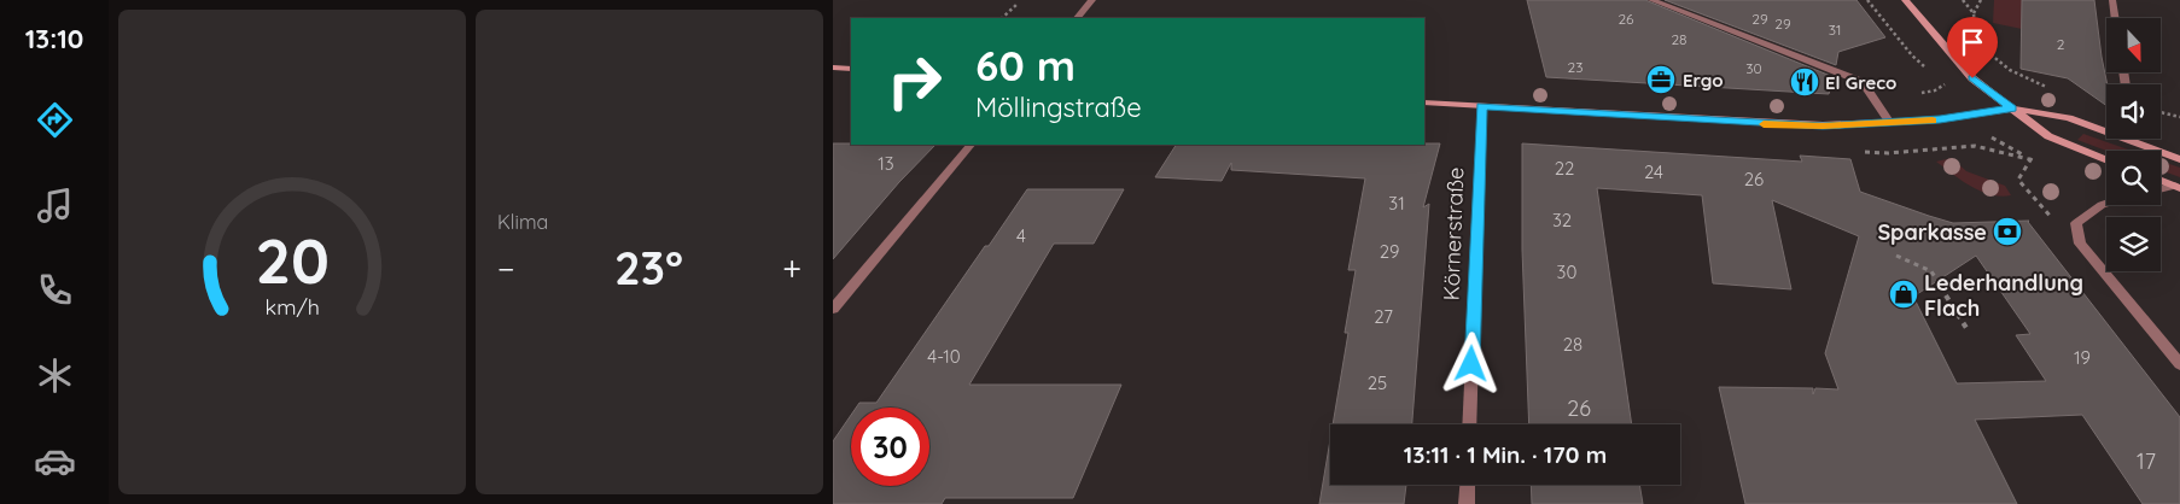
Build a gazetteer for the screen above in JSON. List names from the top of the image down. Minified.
{"streets":{"street":["Körnerstraße"]},"places":{"office":["Ergo"],"restaurant":["El Greco"],"bank":["Sparkasse"],"shop":["Lederhandlung Flach"]},"house_numbers":["26","29","29","31","28","2","23","30","13","22","24","26","31","32","4","29","30","27","28","4-10","19","25","26","17"],"north":"bottom","page":{"tabs":"13:10","tile":"Klima","turn":["60 m","Möllingstraße"],"heat":["−","23°","+"],"limit":"30","trip":"13:11 · 1 Min. · 170 m","gauge":["20","km/h"]}}
